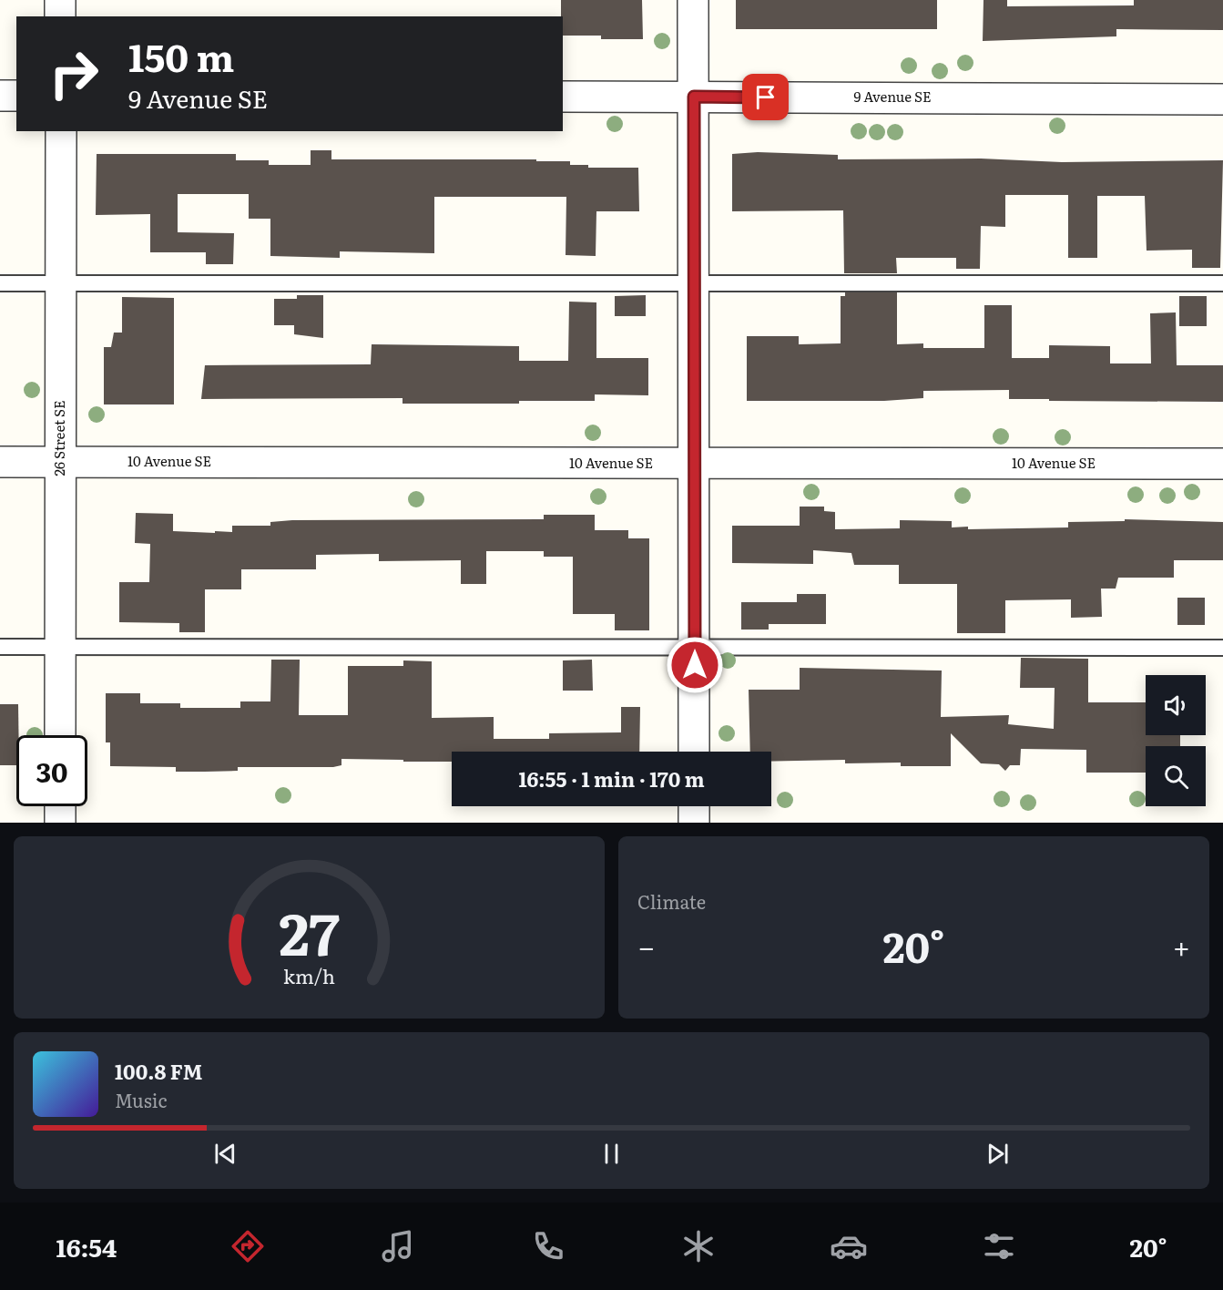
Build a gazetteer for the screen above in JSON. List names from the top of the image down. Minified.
{"streets":{"street":["9 Avenue SE","26 Street SE","10 Avenue SE"]},"crossings":[["26 Street SE","10 Avenue SE"]],"page":{"turn":["150 m","9 Avenue SE"],"limit":"30","trip":"16:55 · 1 min · 170 m","tile":"Climate","heat":["−","20°","+"],"song":["100.8 FM","Music"],"tabs":["16:54","20°"],"gauge":["27","km/h"]}}
